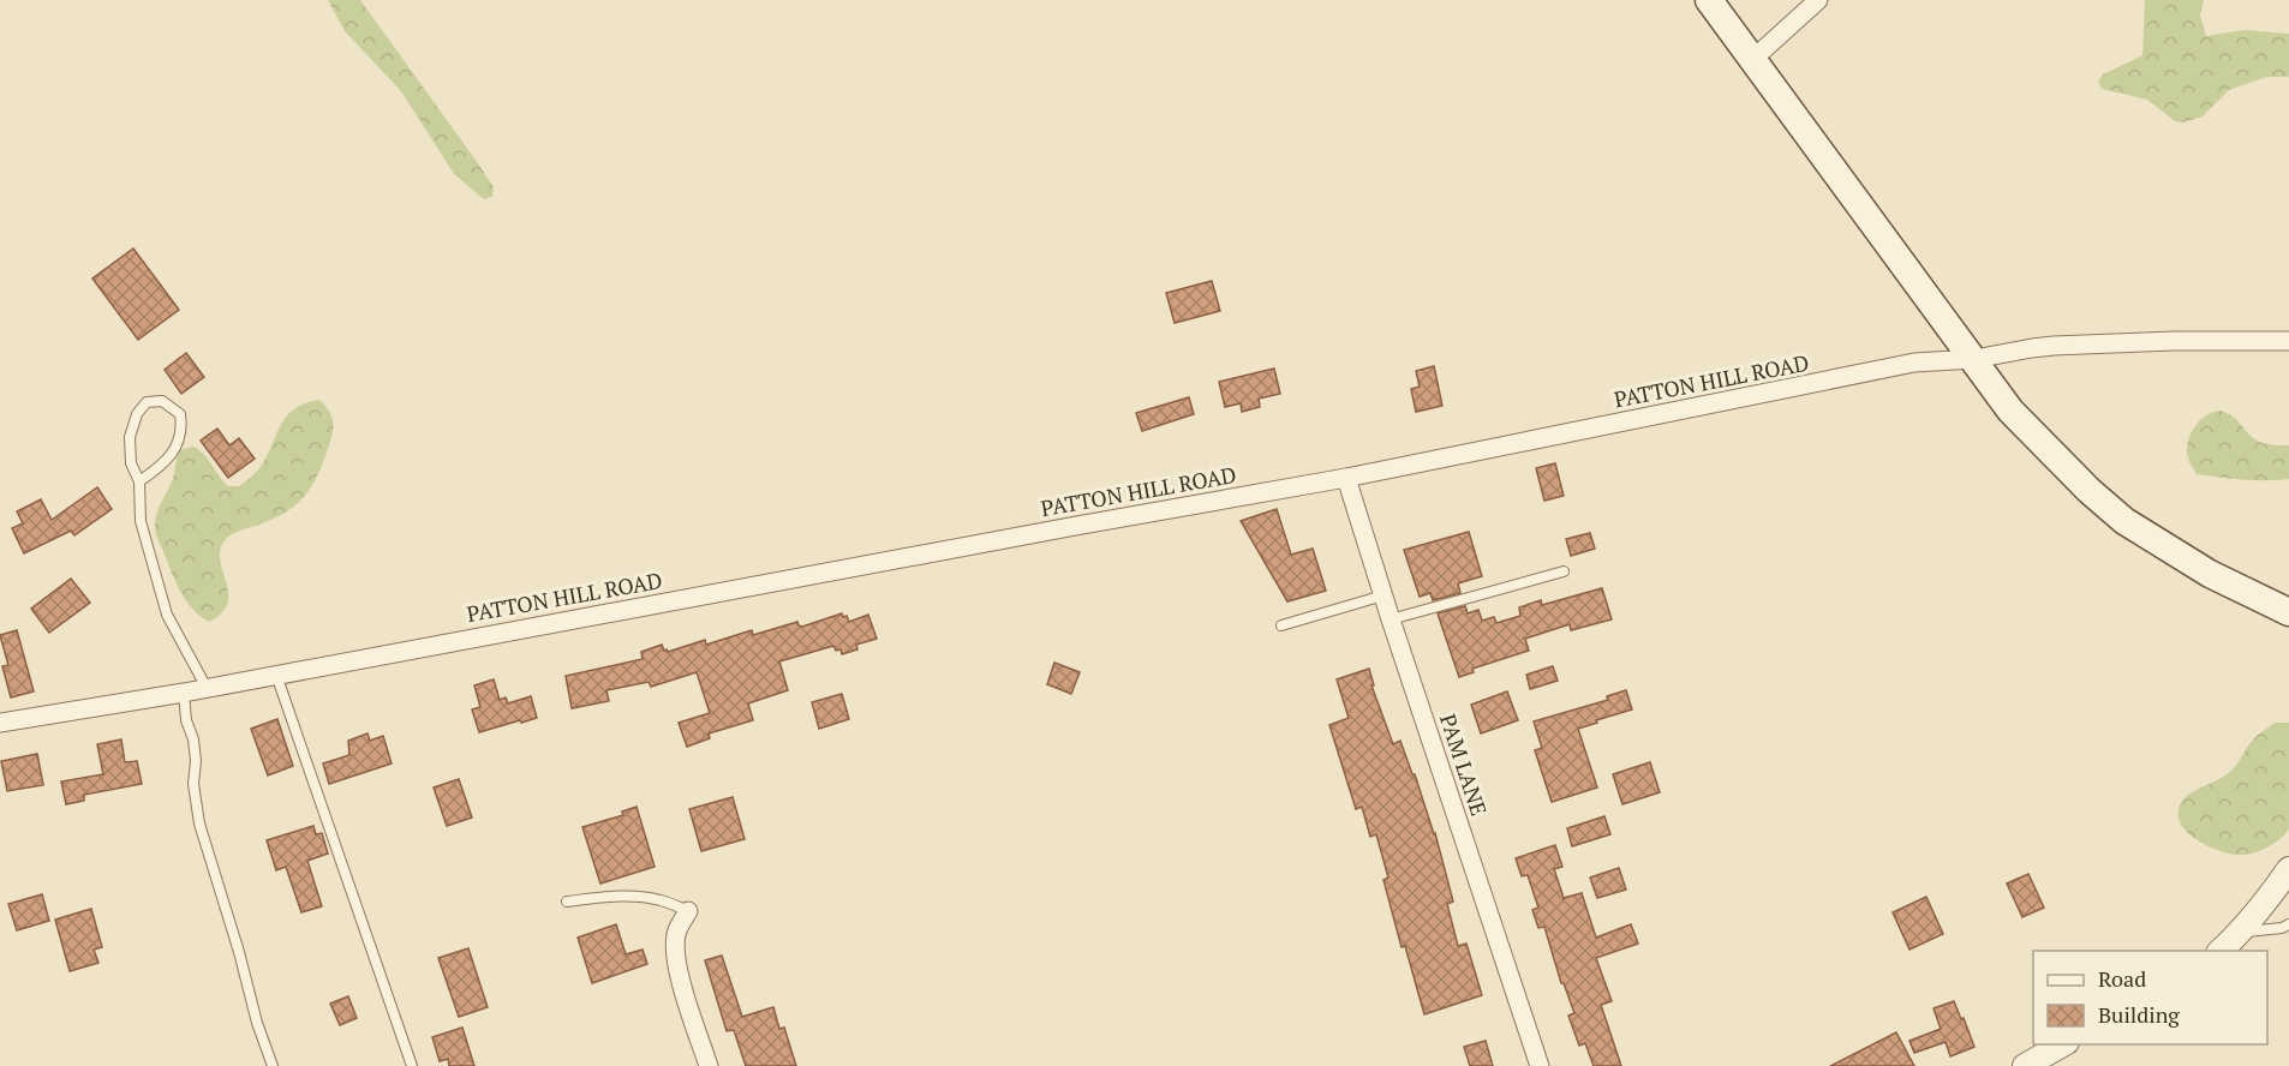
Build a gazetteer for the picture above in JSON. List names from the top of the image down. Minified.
{"streets":{"street":["PATTON HILL ROAD","PAM LANE"]},"crossings":[["PATTON HILL ROAD","PAM LANE"]],"legend":["Road","Building"]}
